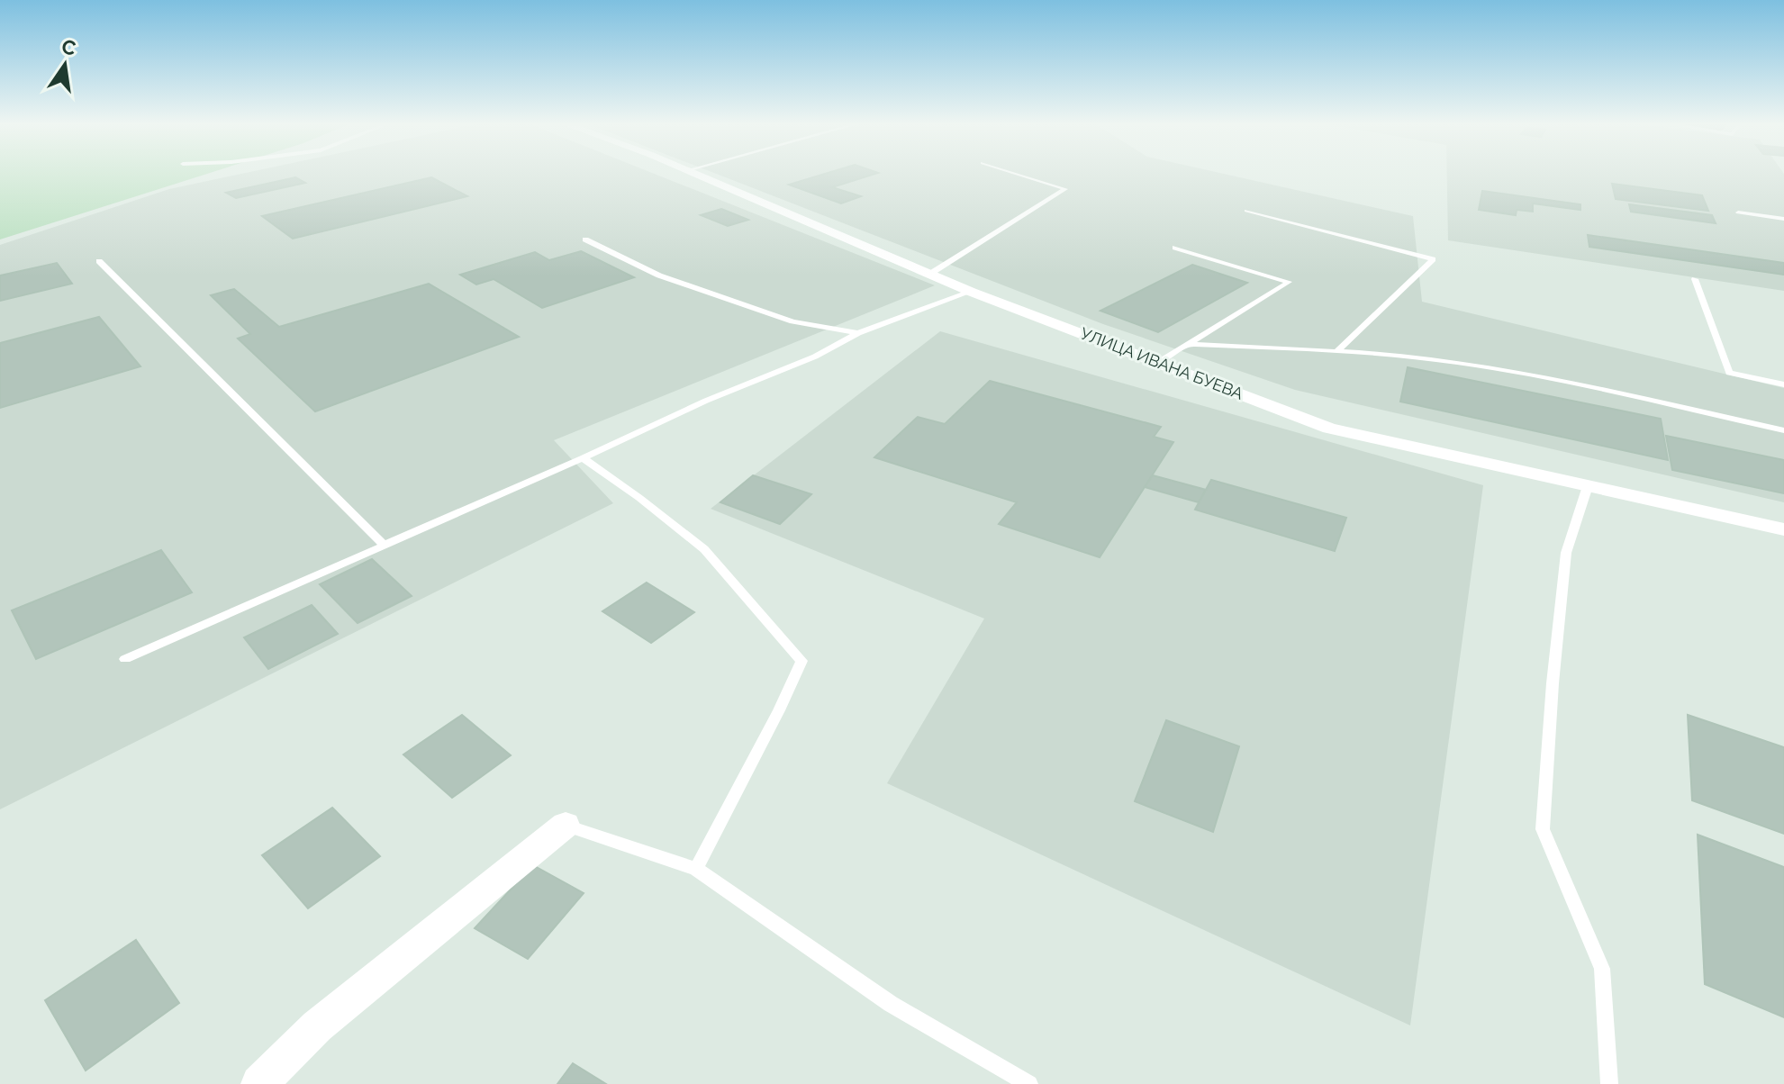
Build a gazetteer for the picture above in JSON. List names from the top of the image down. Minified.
{"streets":{"street":["УЛИЦА ИВАНА БУЕВА"]},"north":"top"}
